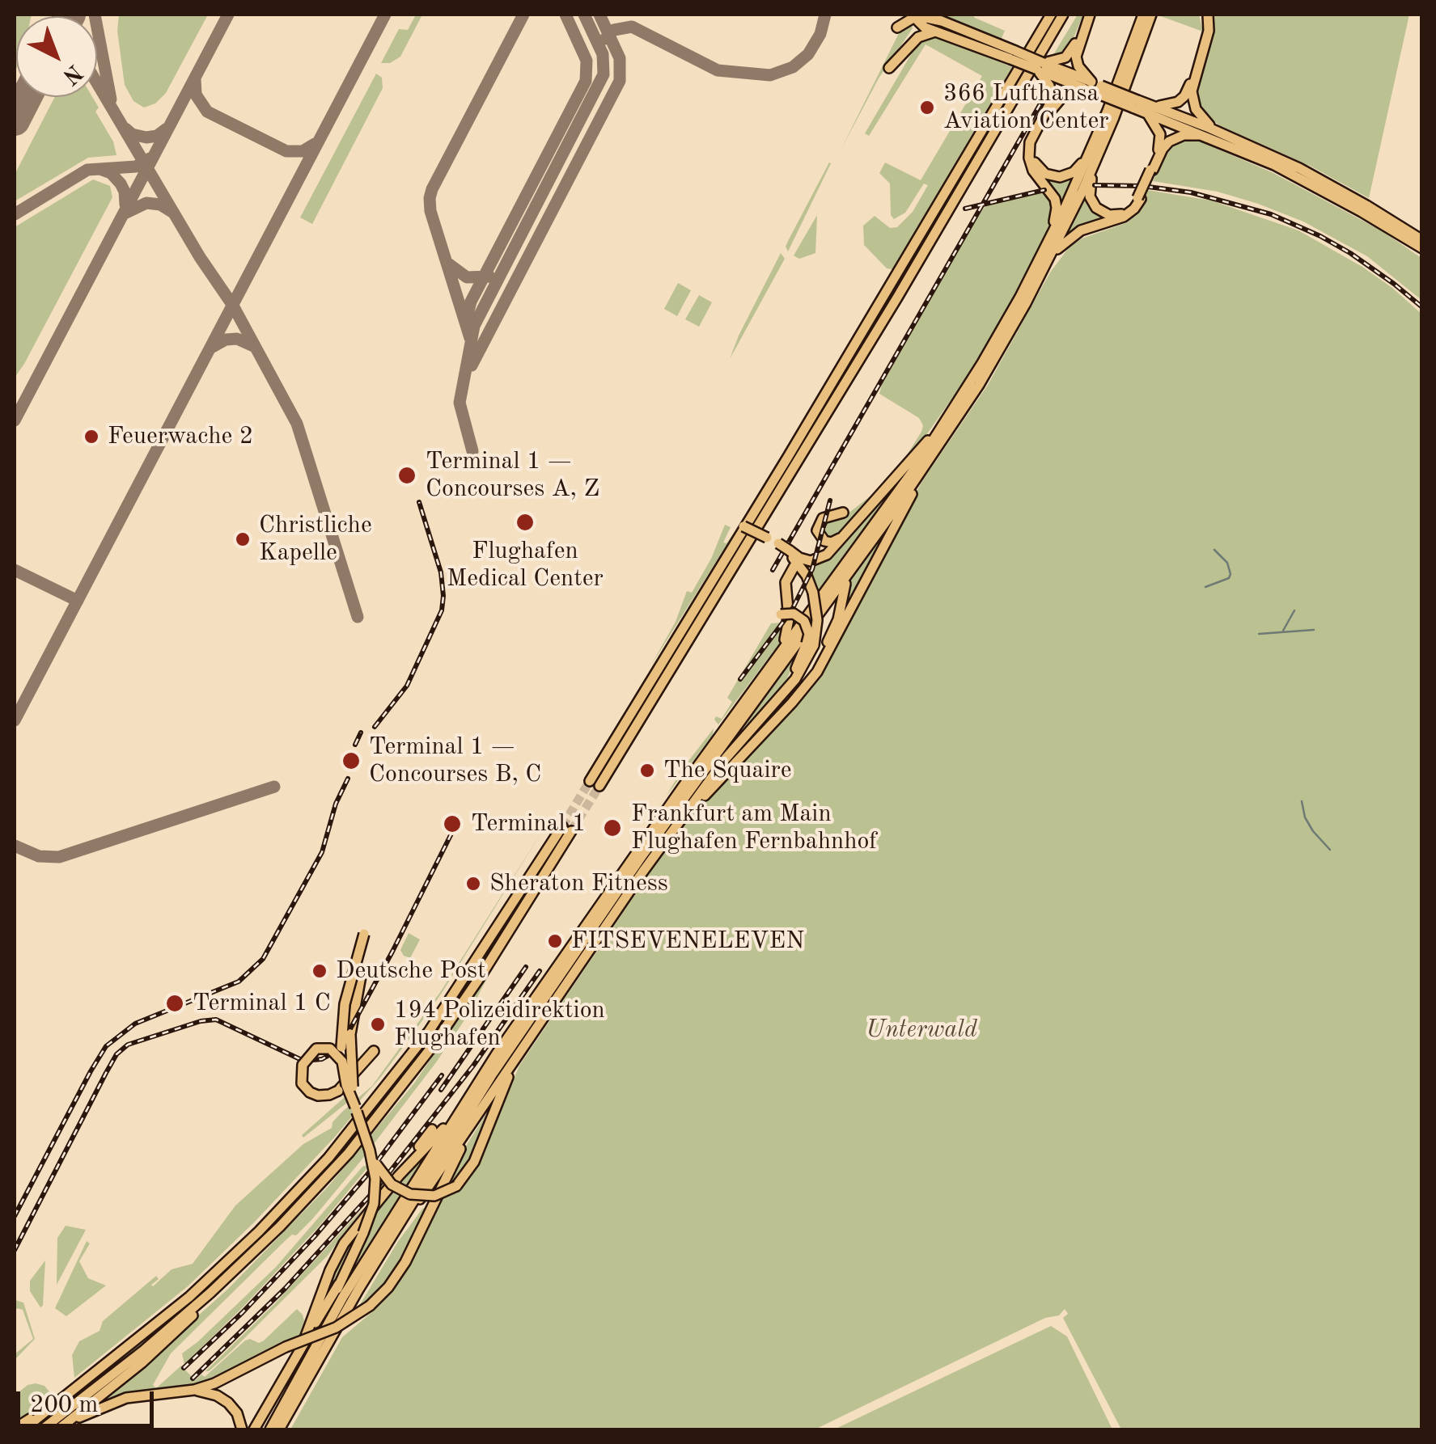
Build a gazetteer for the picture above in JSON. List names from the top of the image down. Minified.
{"parks":["Unterwald"],"places":["366 Lufthansa Aviation Center","Feuerwache 2","Terminal 1 — Concourses A, Z","Flughafen Medical Center","Christliche Kapelle","Terminal 1 — Concourses B, C","The Squaire","Terminal 1","Frankfurt am Main Flughafen Fernbahnhof","Sheraton Fitness","FITSEVENELEVEN","Deutsche Post","Terminal 1 C","194 Polizeidirektion Flughafen"],"scale_bar":"200 m","north":"bottom right"}
